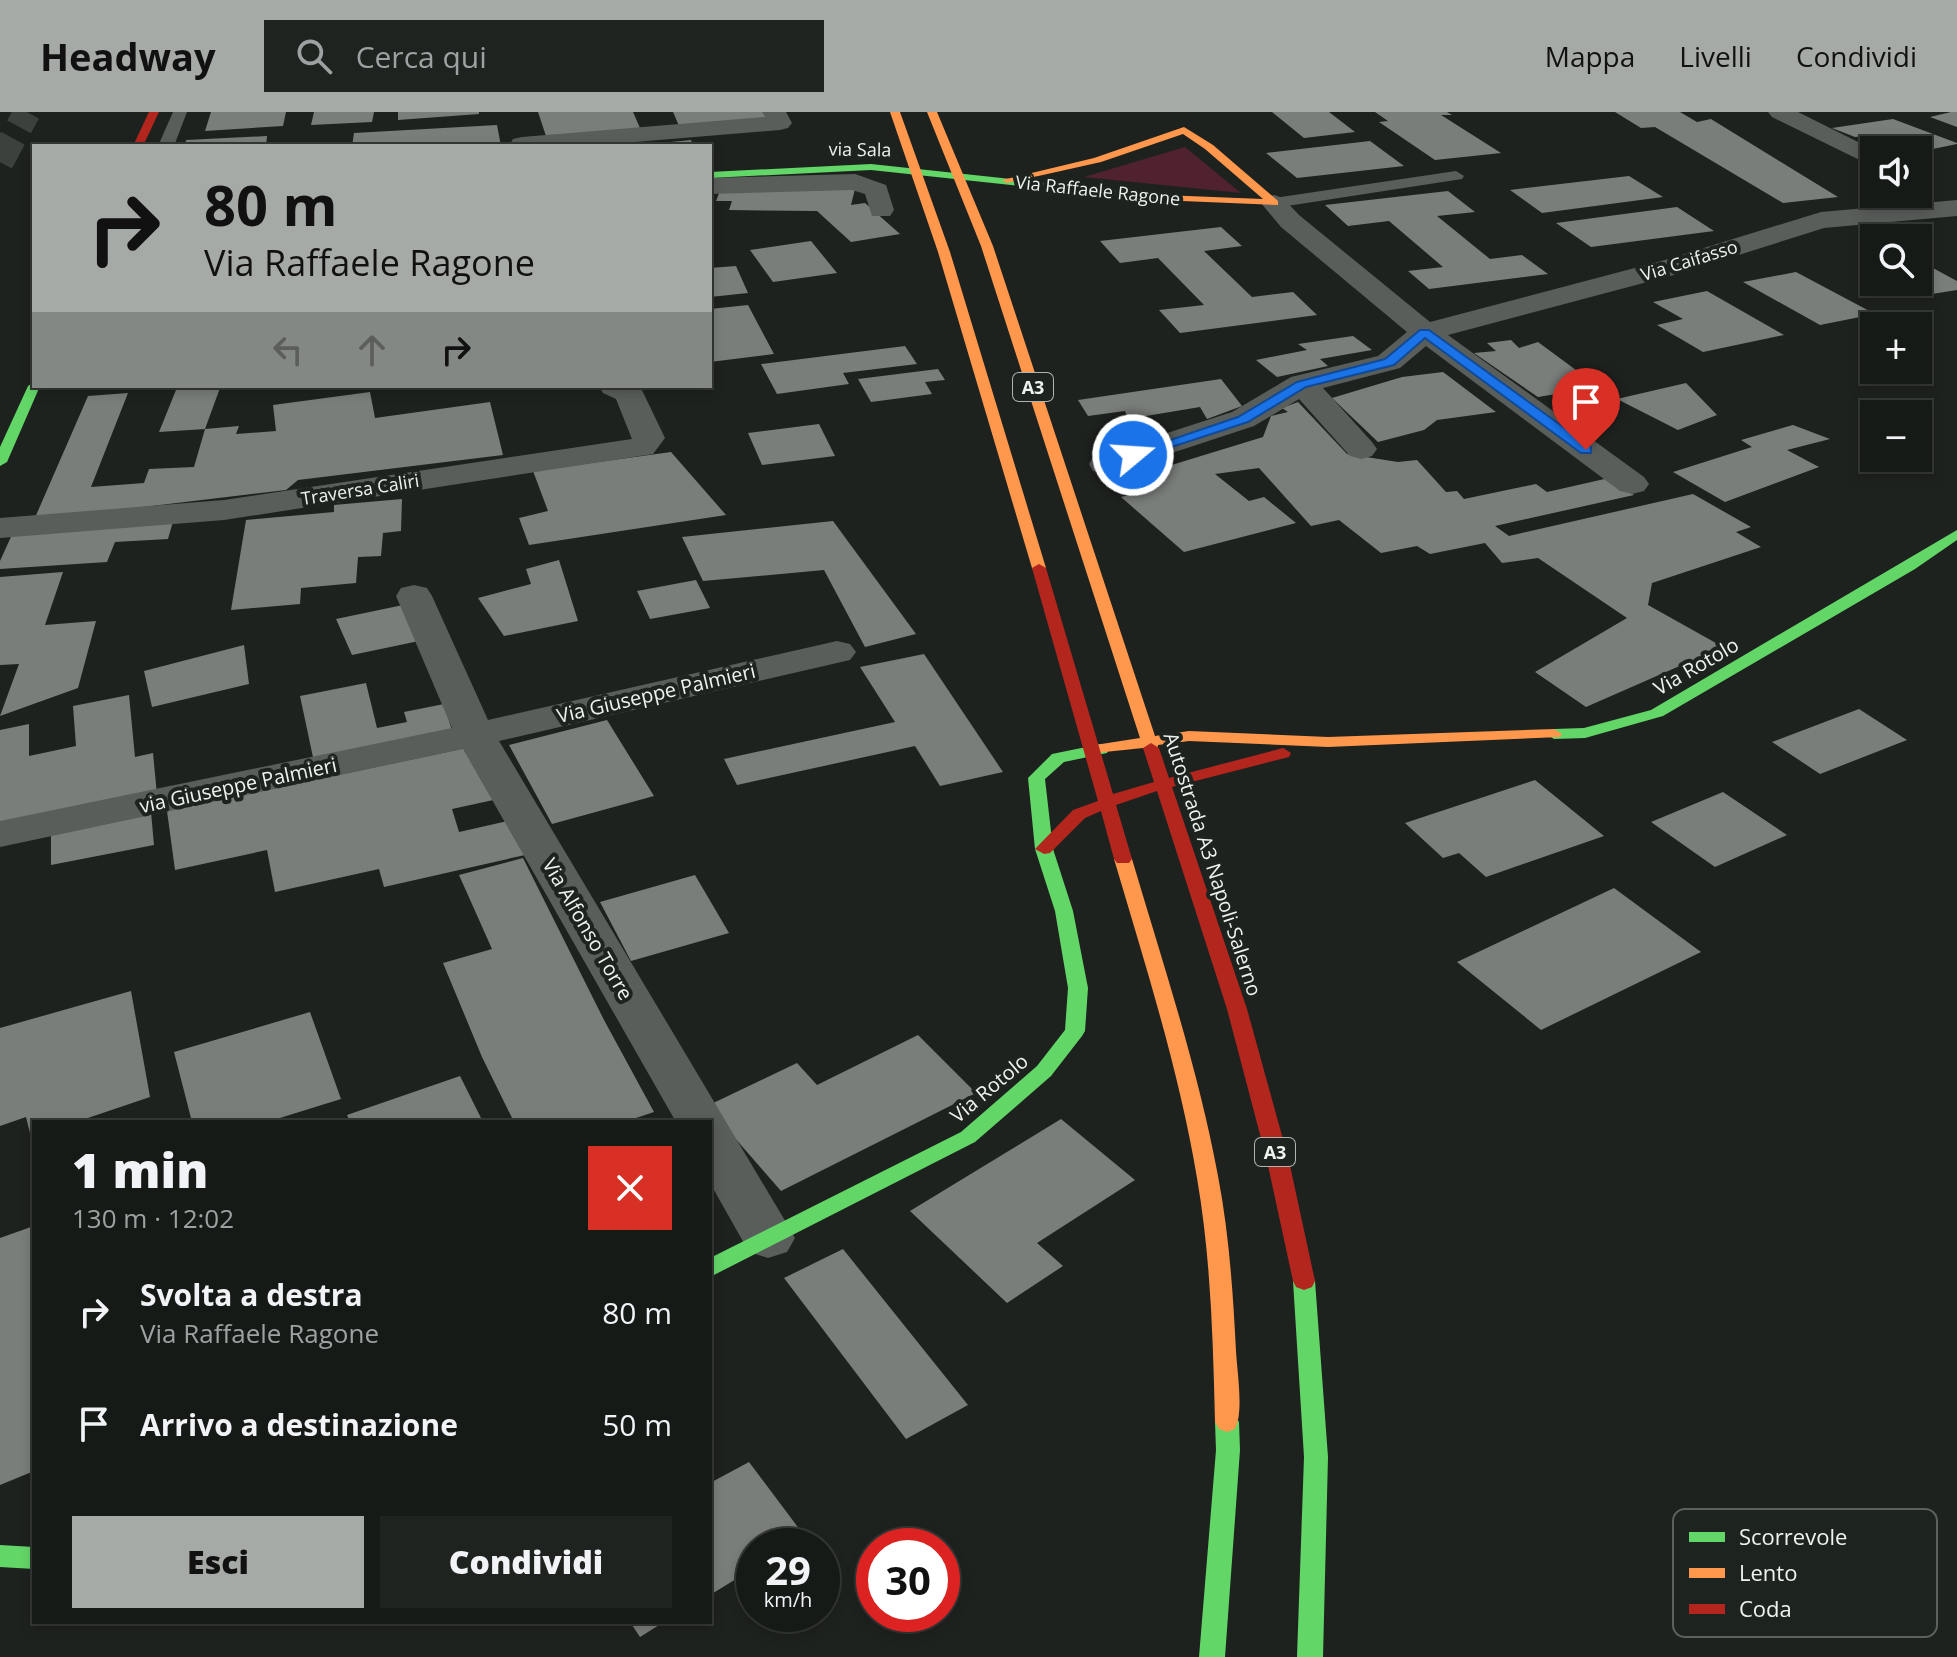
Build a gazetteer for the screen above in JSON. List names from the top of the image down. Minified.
{"streets":{"main road":["via Sala","Via Raffaele Ragone","A3","Via Rotolo","Autostrada A3 Napoli-Salerno"],"street":["Via Caifasso","Traversa Caliri","Via Giuseppe Palmieri","via Giuseppe Palmieri","Via Alfonso Torre"]},"crossings":[["via Sala","Via Raffaele Ragone"],["Via Raffaele Ragone","Via Caifasso"],["Via Giuseppe Palmieri","via Giuseppe Palmieri"],["Via Giuseppe Palmieri","Via Alfonso Torre"],["via Giuseppe Palmieri","Via Alfonso Torre"]],"legend":["Scorrevole","Lento","Coda"],"page":{"header":"Headway","search":"Cerca qui","nav":["Mappa","Livelli","Condividi"],"map_buttons":["+","−"],"turn":["80 m","Via Raffaele Ragone"],"heading":["1 min","130 m · 12:02"],"list":[{"name":"Svolta a destra","note":"Via Raffaele Ragone","value":"80 m"},{"name":"Arrivo a destinazione","value":"50 m"}],"buttons":["Esci","Condividi"],"speed":"29 km/h","limit":"30"}}
